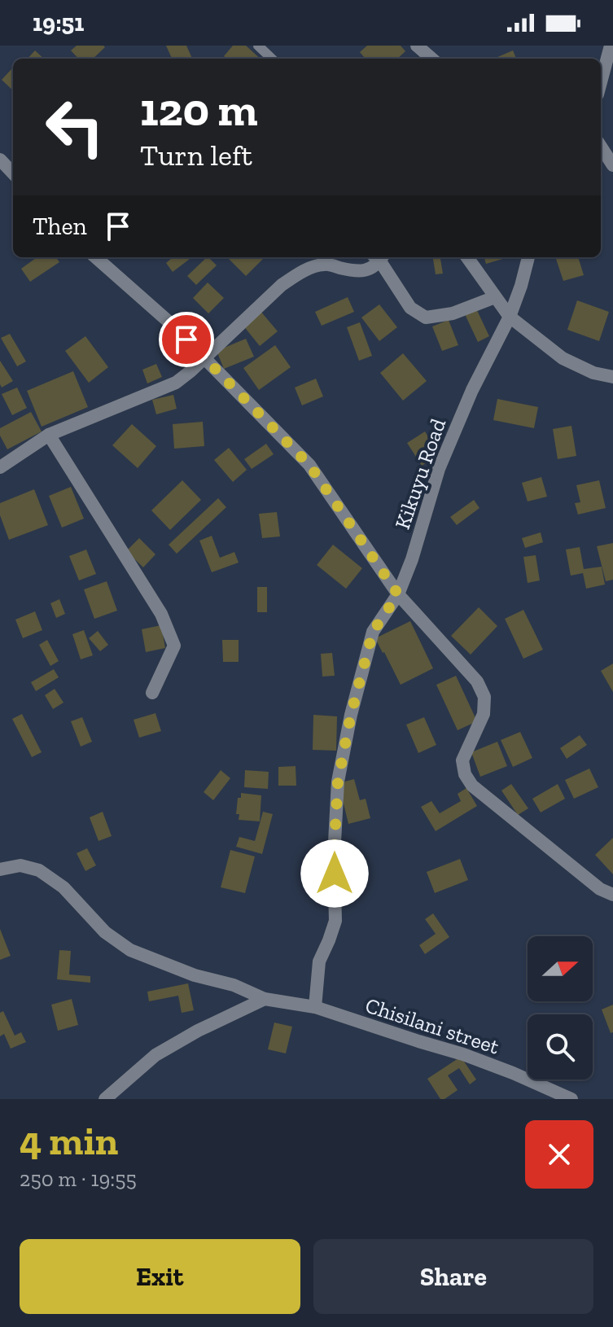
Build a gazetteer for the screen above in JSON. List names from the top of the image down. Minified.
{"streets":{"street":["Kikuyu Road","Chisilani street"]},"crossings":[["Kikuyu Road","Chisilani street"]],"north":"right","page":{"status":"19:51","turn":["120 m","Turn left"],"then":"Then","heading":["4 min","250 m · 19:55"],"buttons":["Exit","Share"]}}
